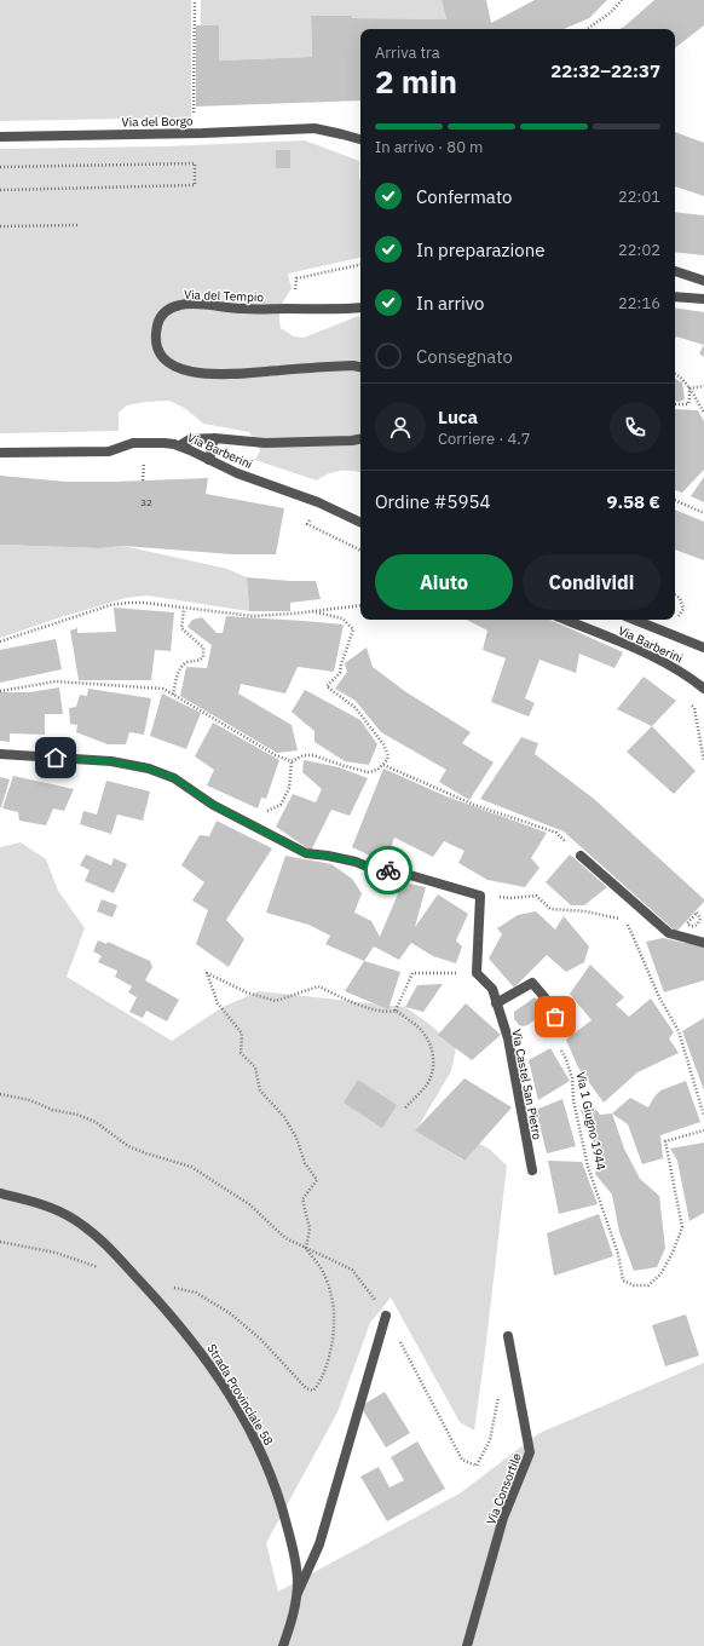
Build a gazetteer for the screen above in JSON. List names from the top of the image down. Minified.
{"streets":{"street":["Via del Borgo","Via del Tempio","Via Barberini","Via Castel San Pietro","Strada Provinciale 58","Via Consortile"],"path":["Via 1 Giugno 1944"]},"house_numbers":["32"],"page":{"heading":["2 min","Arriva tra","22:32–22:37"],"panel":["Luca","Corriere · 4.7","Ordine #5954","9.58 €"],"bar":"In arrivo · 80 m","list":[["Confermato","22:01"],["In preparazione","22:02"],["In arrivo","22:16"],"Consegnato"],"buttons":["Aiuto","Condividi"]}}
